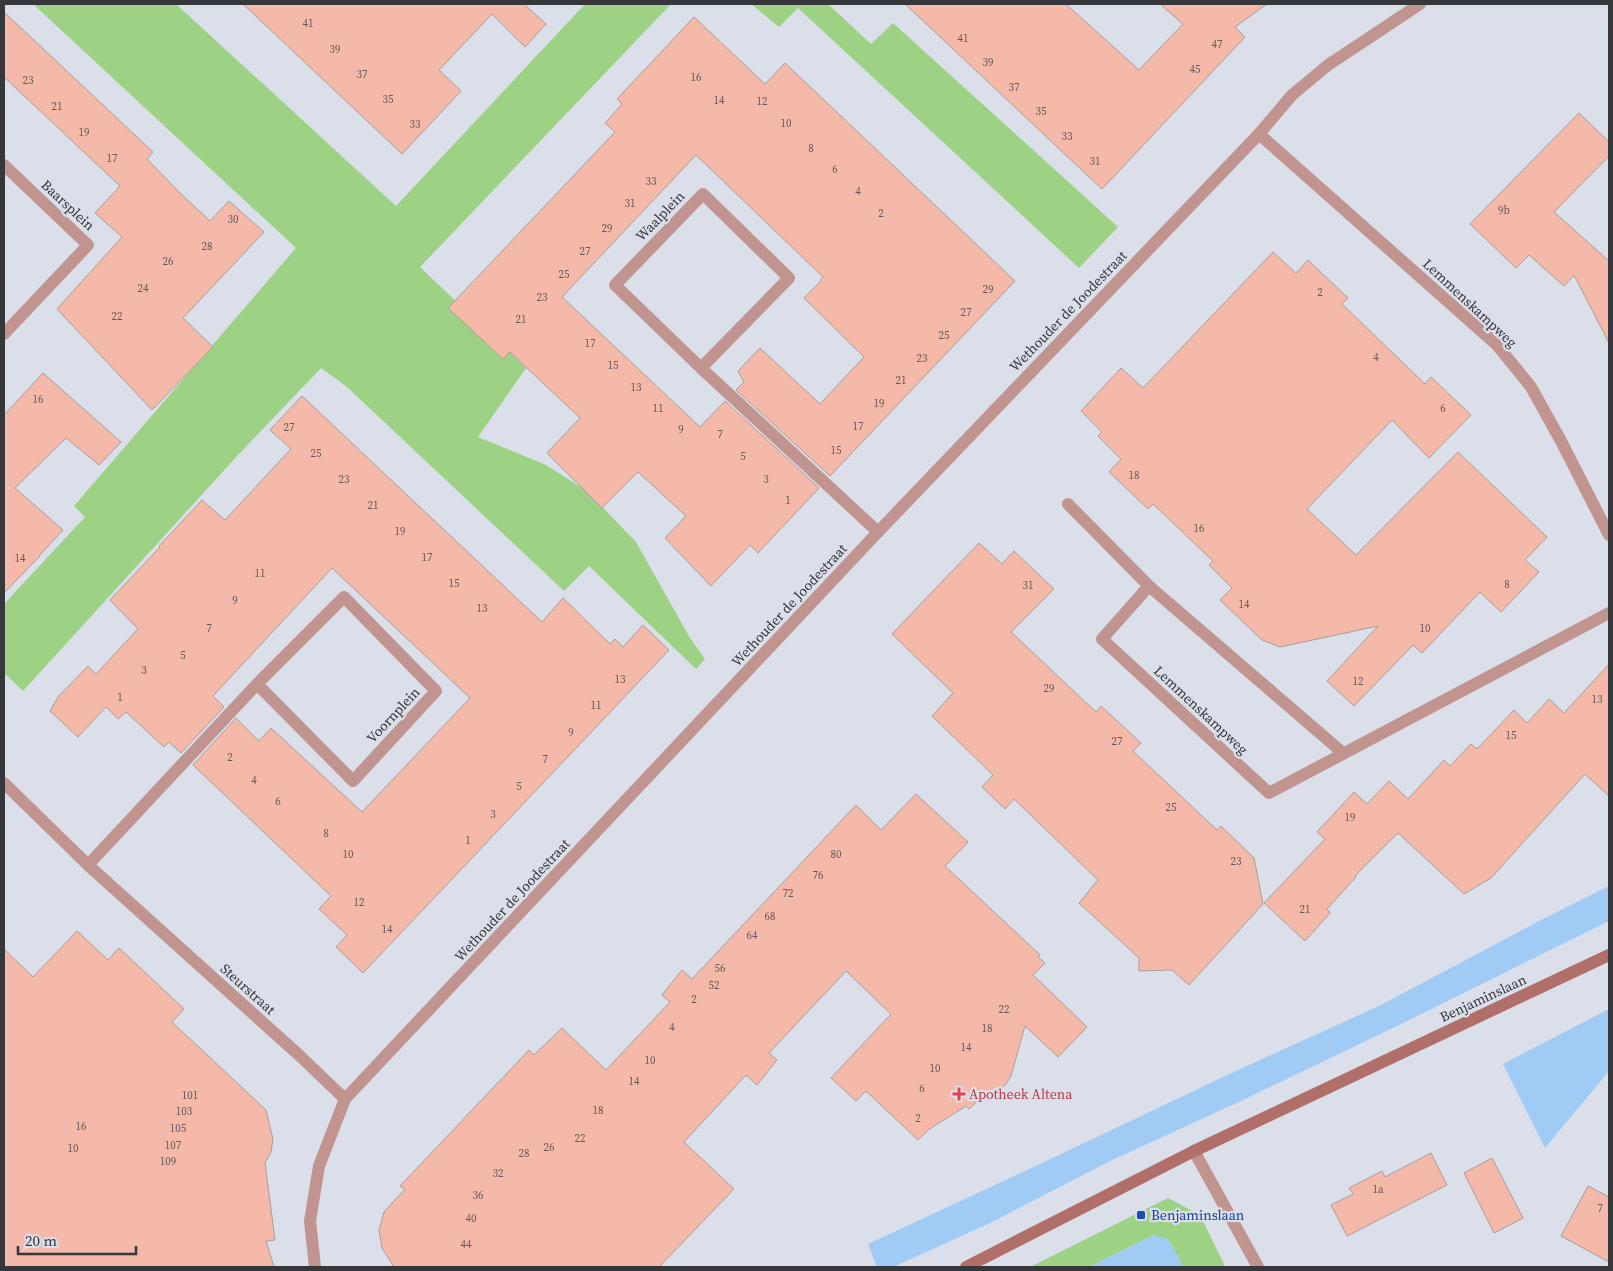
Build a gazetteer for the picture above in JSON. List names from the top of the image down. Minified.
{"streets":{"street":["Baarsplein","Waalplein","Lemmenskampweg","Wethouder de Joodestraat","Voornplein","Steurstraat","Benjaminslaan"]},"crossings":[["Waalplein","Wethouder de Joodestraat"],["Lemmenskampweg","Wethouder de Joodestraat"],["Wethouder de Joodestraat","Steurstraat"],["Voornplein","Steurstraat"]],"places":{"health":["Apotheek Altena"],"transit":["Benjaminslaan"]},"house_numbers":["41","41","47","39","39","45","37","16","23","37","35","14","12","21","35","10","33","19","33","8","17","31","6","33","4","31","9b","2","30","29","28","27","26","25","24","29","2","23","27","22","21","25","17","4","23","15","21","13","16","19","11","6","17","27","9","7","15","25","5","18","23","3","1","21","16","19","17","14","11","15","8","31","9","14","13","7","10","5","3","13","12","29","1","13","11","9","15","27","2","7","4","5","6","25","3","19","8","1","10","80","23","76","72","12","21","68","14","64","56","52","2","22","4","18","14","10","10","14","6","101","18","103","2","16","105","22","107","26","10","28","109","32","1a","36","7","40","44"],"scale_bar":"20 m"}
